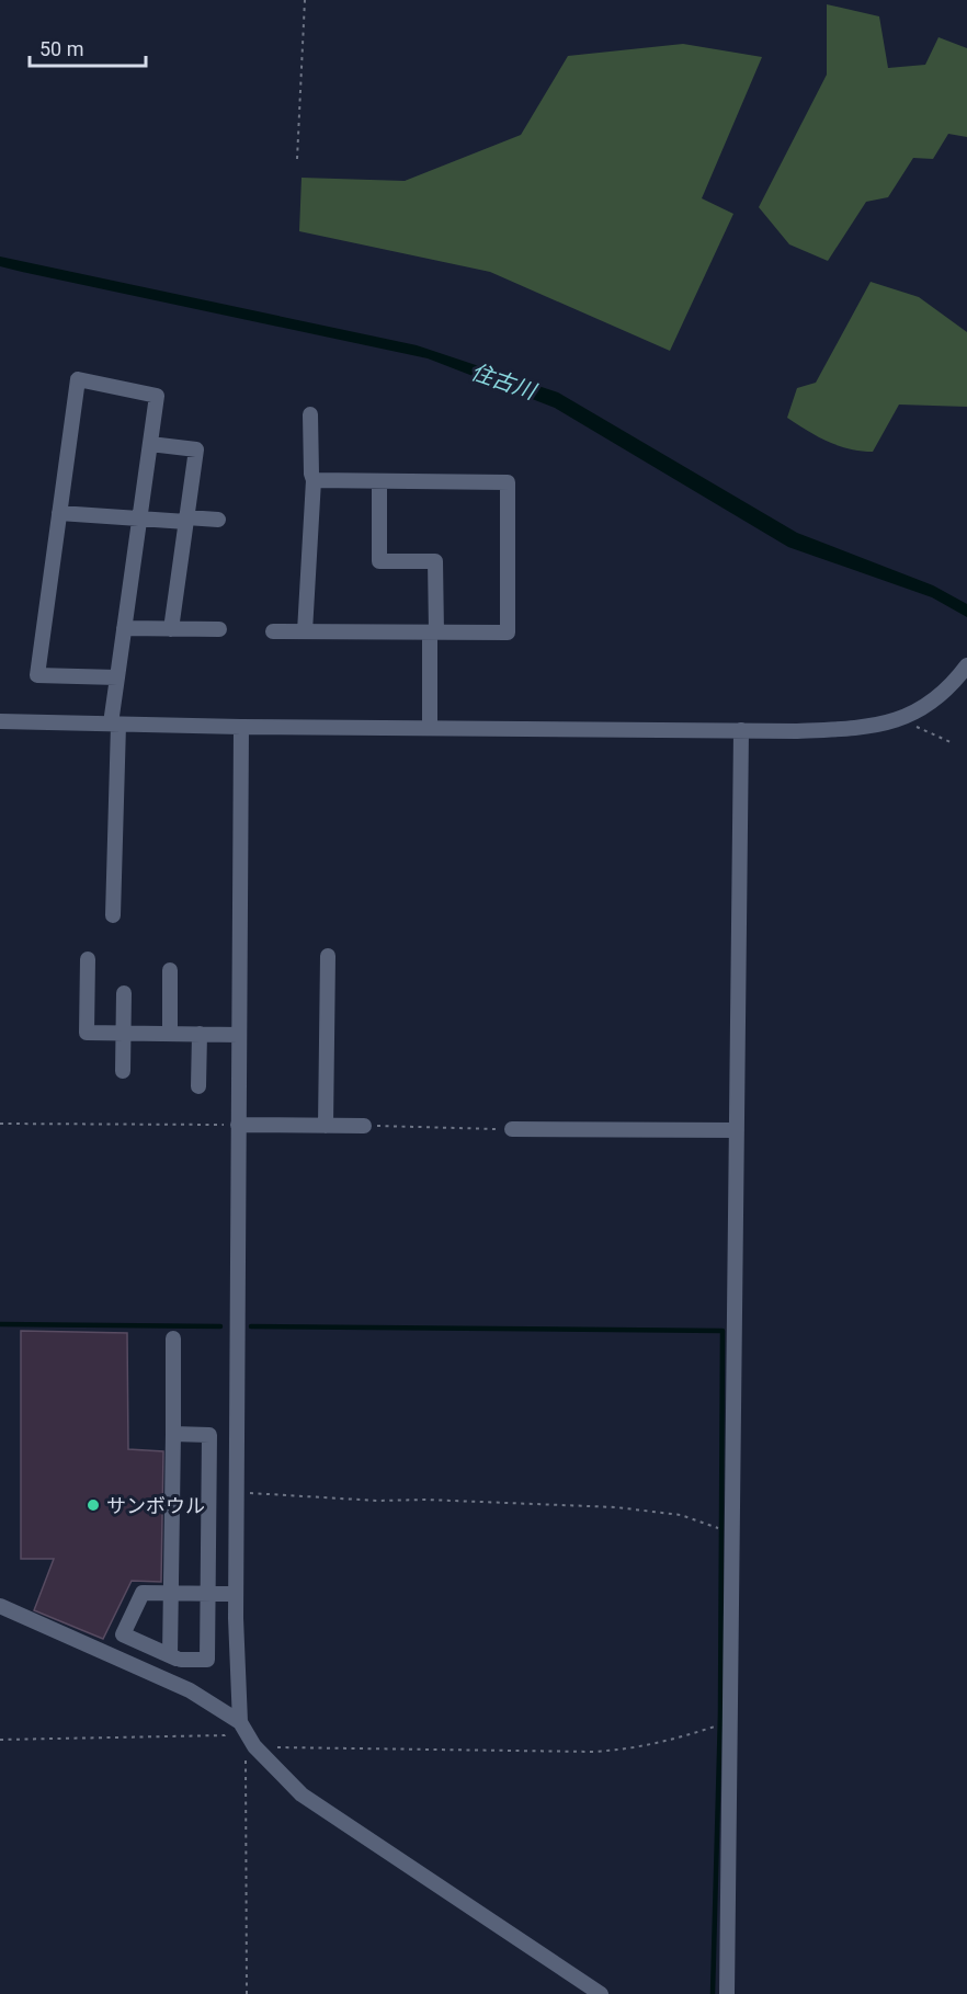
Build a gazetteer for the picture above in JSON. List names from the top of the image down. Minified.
{"water":["住古川"],"places":["サンボウル"],"scale_bar":"50 m"}
